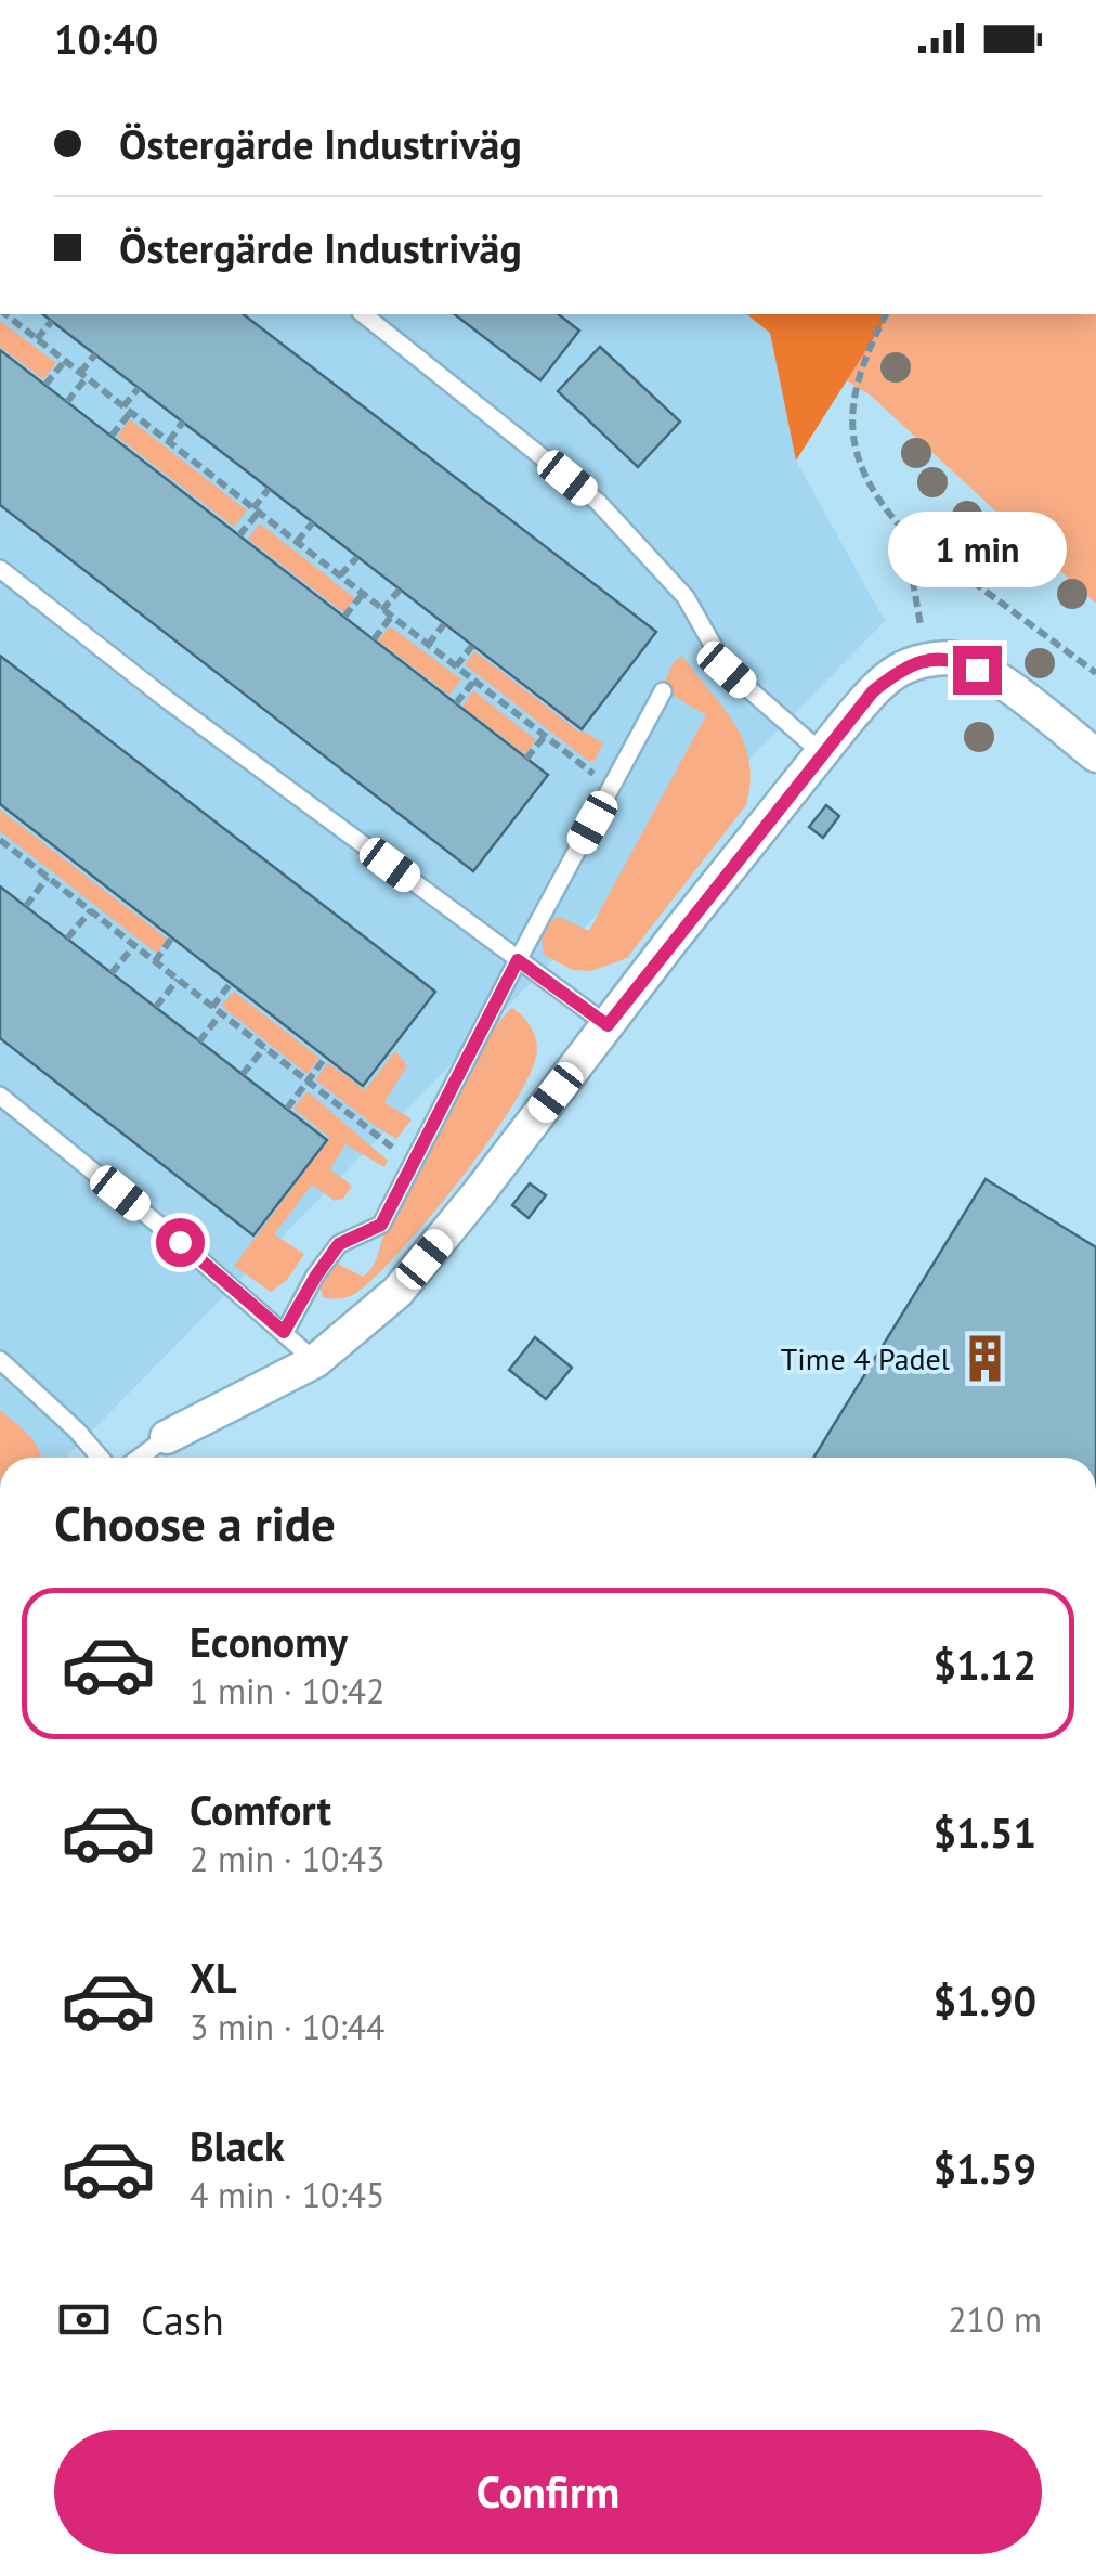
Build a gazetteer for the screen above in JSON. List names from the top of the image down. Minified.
{"places":{"building":["Time 4 Padel"]},"page":{"status":"10:40","banner":["Östergärde Industriväg","Östergärde Industriväg"],"bubble":"1 min","heading":"Choose a ride","list":[{"name":"Economy","note":"1 min · 10:42","value":"$1.12"},{"name":"Comfort","note":"2 min · 10:43","value":"$1.51"},{"name":"XL","note":"3 min · 10:44","value":"$1.90"},{"name":"Black","note":"4 min · 10:45","value":"$1.59"}],"pay":["Cash","210 m"],"buttons":"Confirm"}}
